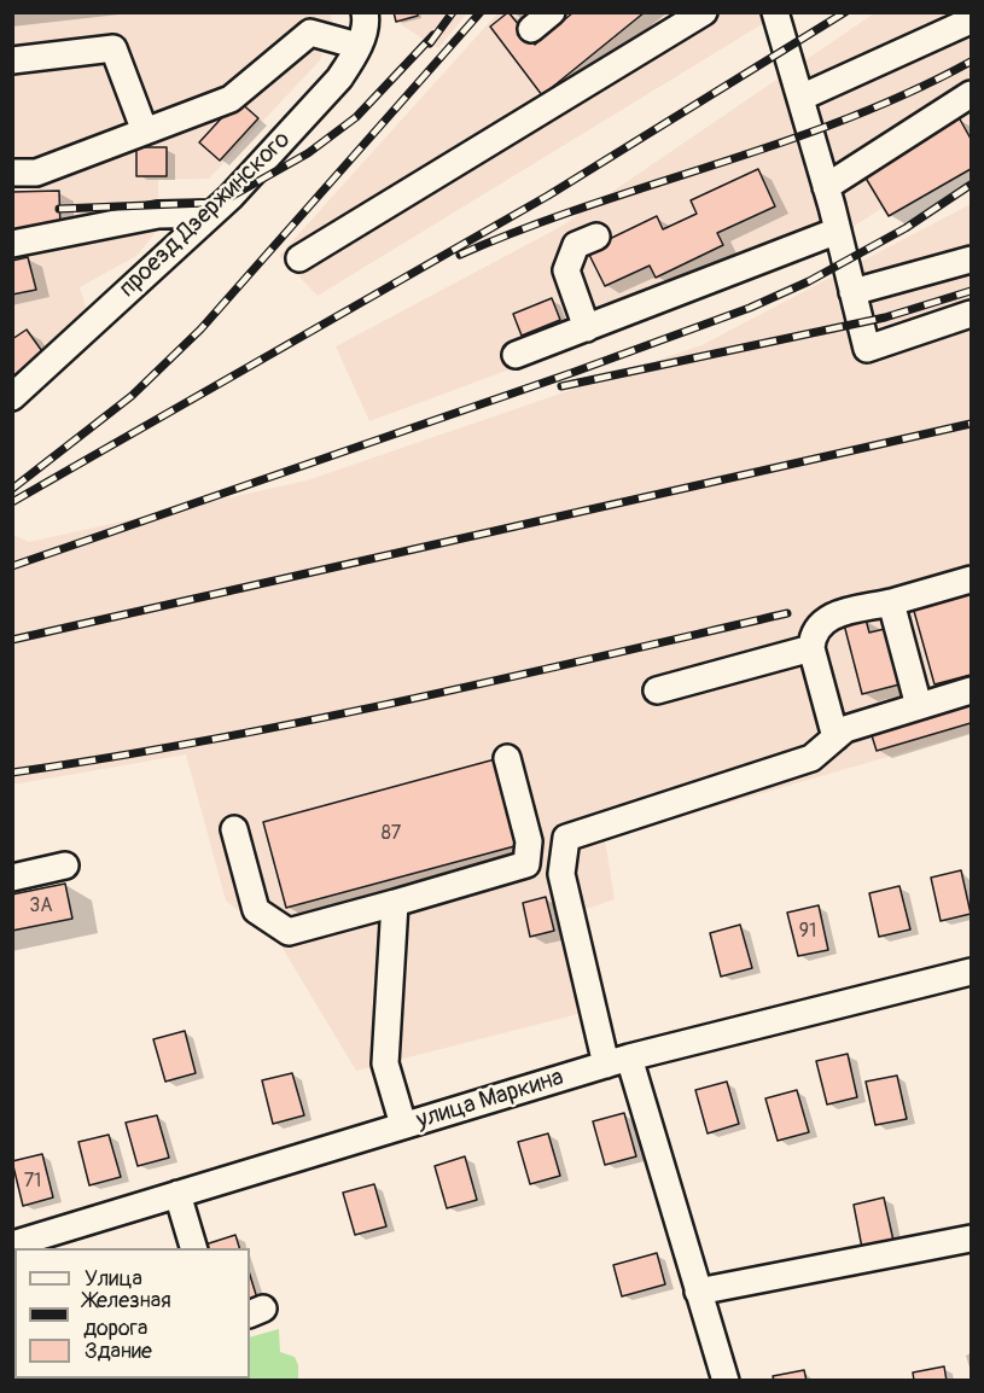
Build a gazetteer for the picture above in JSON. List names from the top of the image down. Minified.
{"streets":{"street":["проезд Дзержинского","улица Маркина"]},"house_numbers":["87","3А","91","71"],"legend":["Улица","Железная дорога","Здание"]}
